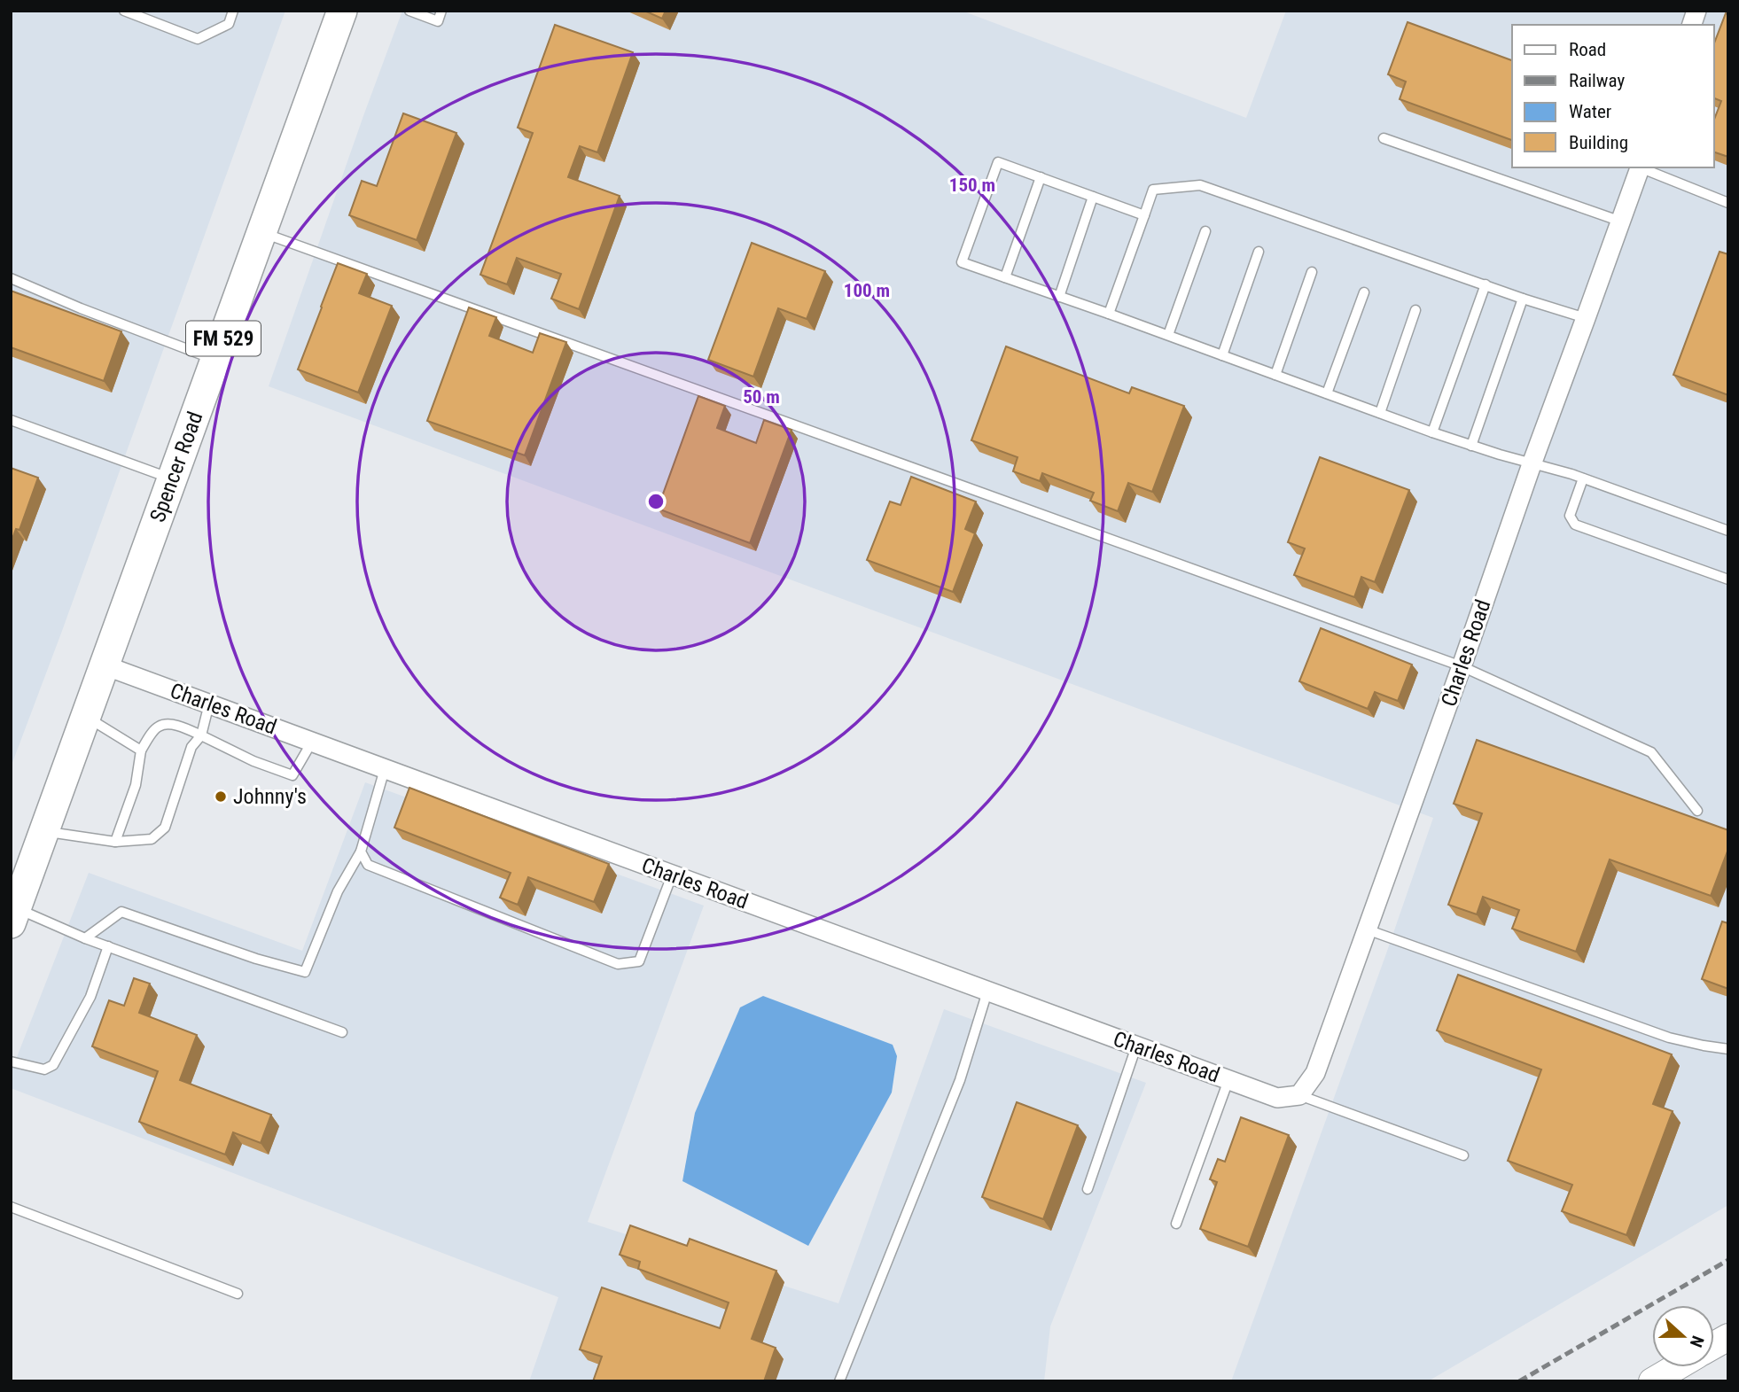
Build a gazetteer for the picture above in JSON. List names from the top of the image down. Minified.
{"streets":{"main road":["FM 529","Spencer Road"],"street":["Charles Road"]},"crossings":[["Spencer Road","Charles Road"]],"places":["Johnny's"],"legend":["Road","Railway","Water","Building"],"north":"right","rings":["150 m","100 m","50 m"]}
